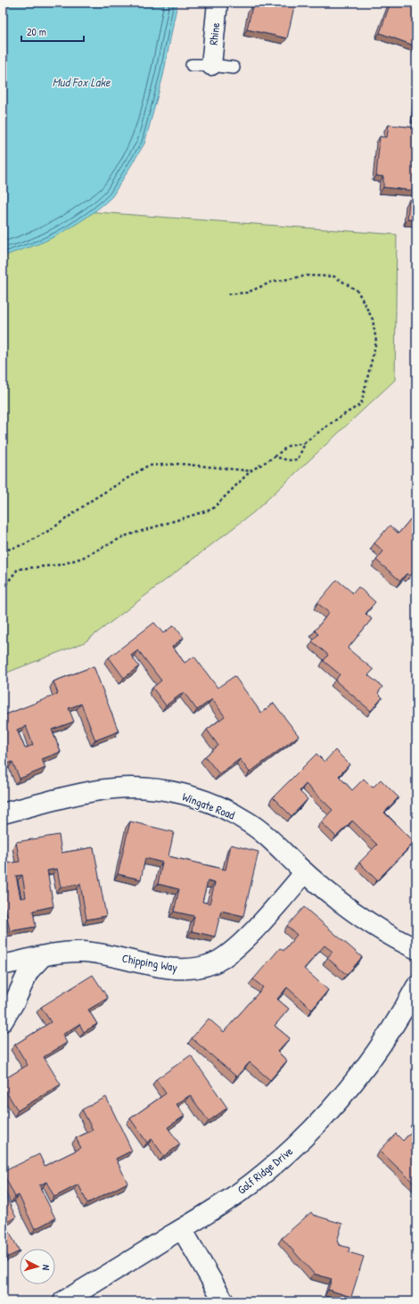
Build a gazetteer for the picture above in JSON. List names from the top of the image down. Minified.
{"streets":{"street":["Rhine","Wingate Road","Chipping Way","Golf Ridge Drive"]},"crossings":[["Wingate Road","Chipping Way"]],"water":["Mud Fox Lake"],"scale_bar":"20 m","north":"right"}
